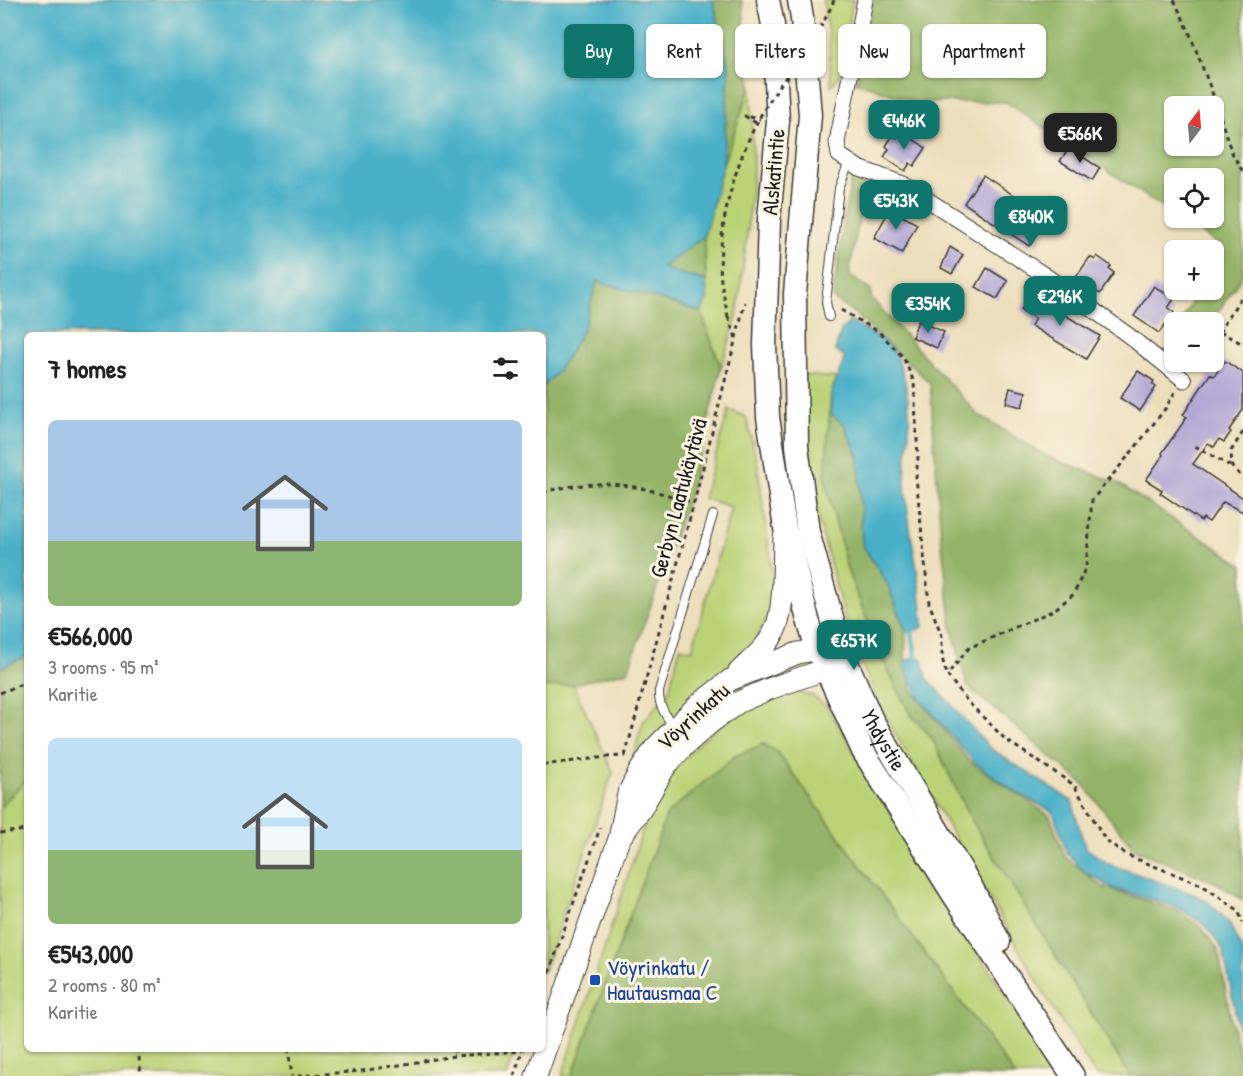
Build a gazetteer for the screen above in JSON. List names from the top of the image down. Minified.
{"streets":{"main road":["Alskatintie","Vöyrinkatu","Yhdystie"],"path":["Gerbyn Laatukäytävä"]},"crossings":[["Alskatintie","Yhdystie"],["Vöyrinkatu","Yhdystie"]],"places":{"transit":["Vöyrinkatu / Hautausmaa C"]},"north":"top","page":{"chip":["Buy","Rent","Filters","New","Apartment"],"map_buttons":["+","−"],"price":["€446K","€566K","€543K","€840K","€296K","€354K","€657K"],"heading":"7 homes","list":[{"name":"€566,000","note":"3 rooms · 95 m² · Karitie"},{"name":"€543,000","note":"2 rooms · 80 m² · Karitie"}]}}
